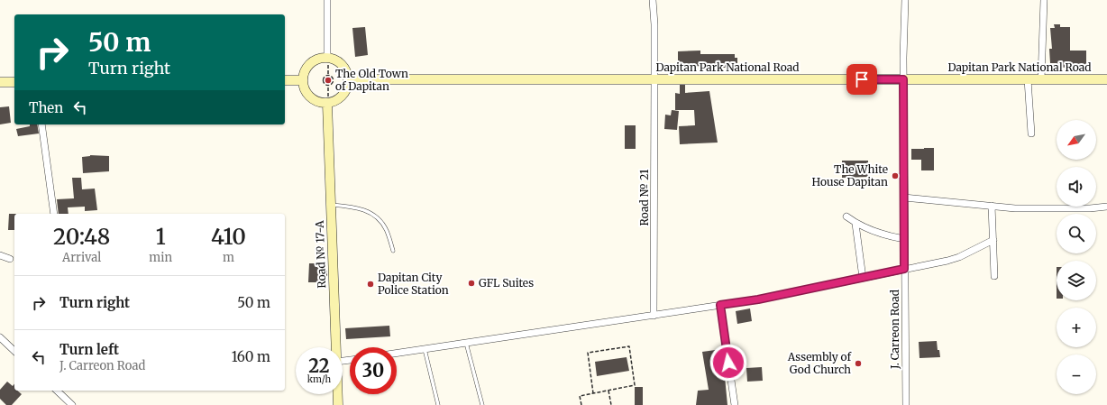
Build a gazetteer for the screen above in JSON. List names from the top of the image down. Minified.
{"streets":{"main road":["Dapitan Park National Road","Road № 17-A"],"street":["Road № 21","J. Carreon Road"]},"crossings":[["Dapitan Park National Road","Road № 21"],["Dapitan Park National Road","J. Carreon Road"]],"places":["The Old Town of Dapitan","The White House Dapitan","GFL Suites","Dapitan City Police Station","Assembly of God Church"],"north":"bottom left","page":{"turn":["50 m","Turn right"],"then":"Then","map_buttons":["+","−"],"eta":["20:48","Arrival","1","min","410","m"],"list":[{"name":"Turn right","value":"50 m"},{"name":"Turn left","note":"J. Carreon Road","value":"160 m"}],"speed":"22 km/h","limit":"30"}}
